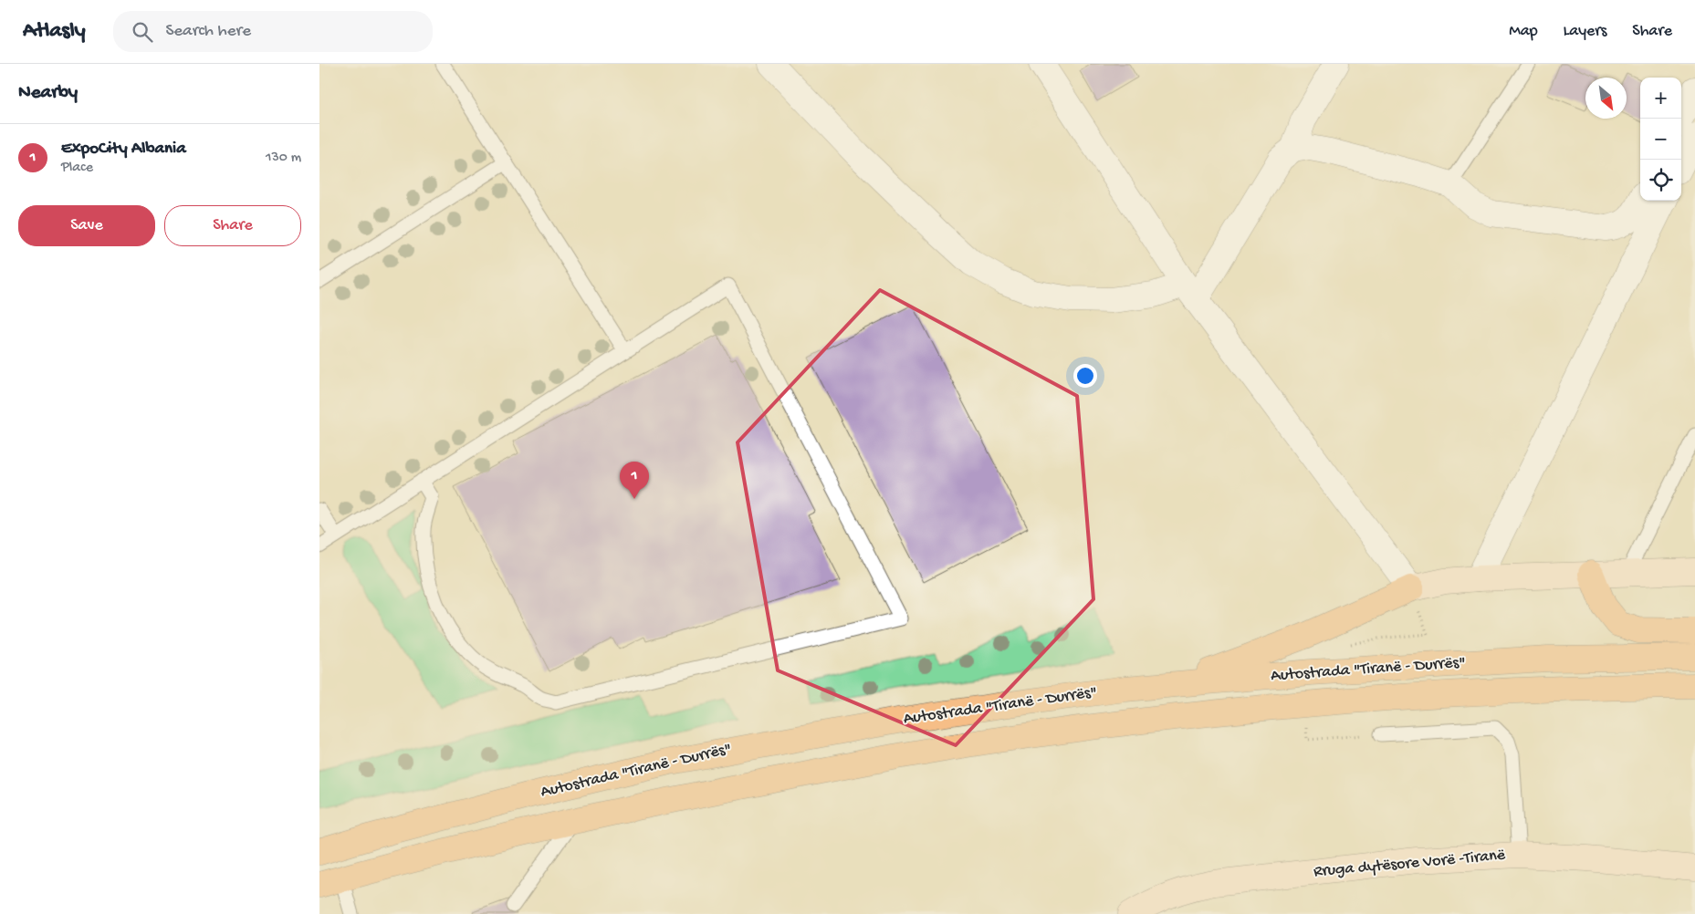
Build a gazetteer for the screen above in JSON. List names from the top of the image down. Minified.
{"streets":{"highway":["Autostrada \"Tiranë - Durrës\""],"main road":["Rruga dytësore Vorë -Tiranë"]},"north":"bottom right","page":{"header":"Atlasly","search":"Search here","nav":["Map","Layers","Share"],"heading":"Nearby","map_buttons":["+","−"],"list":[{"mark":"1","name":"ExpoCity Albania","note":"Place","value":"130 m"}],"buttons":["Save","Share"],"pins":"1"}}
